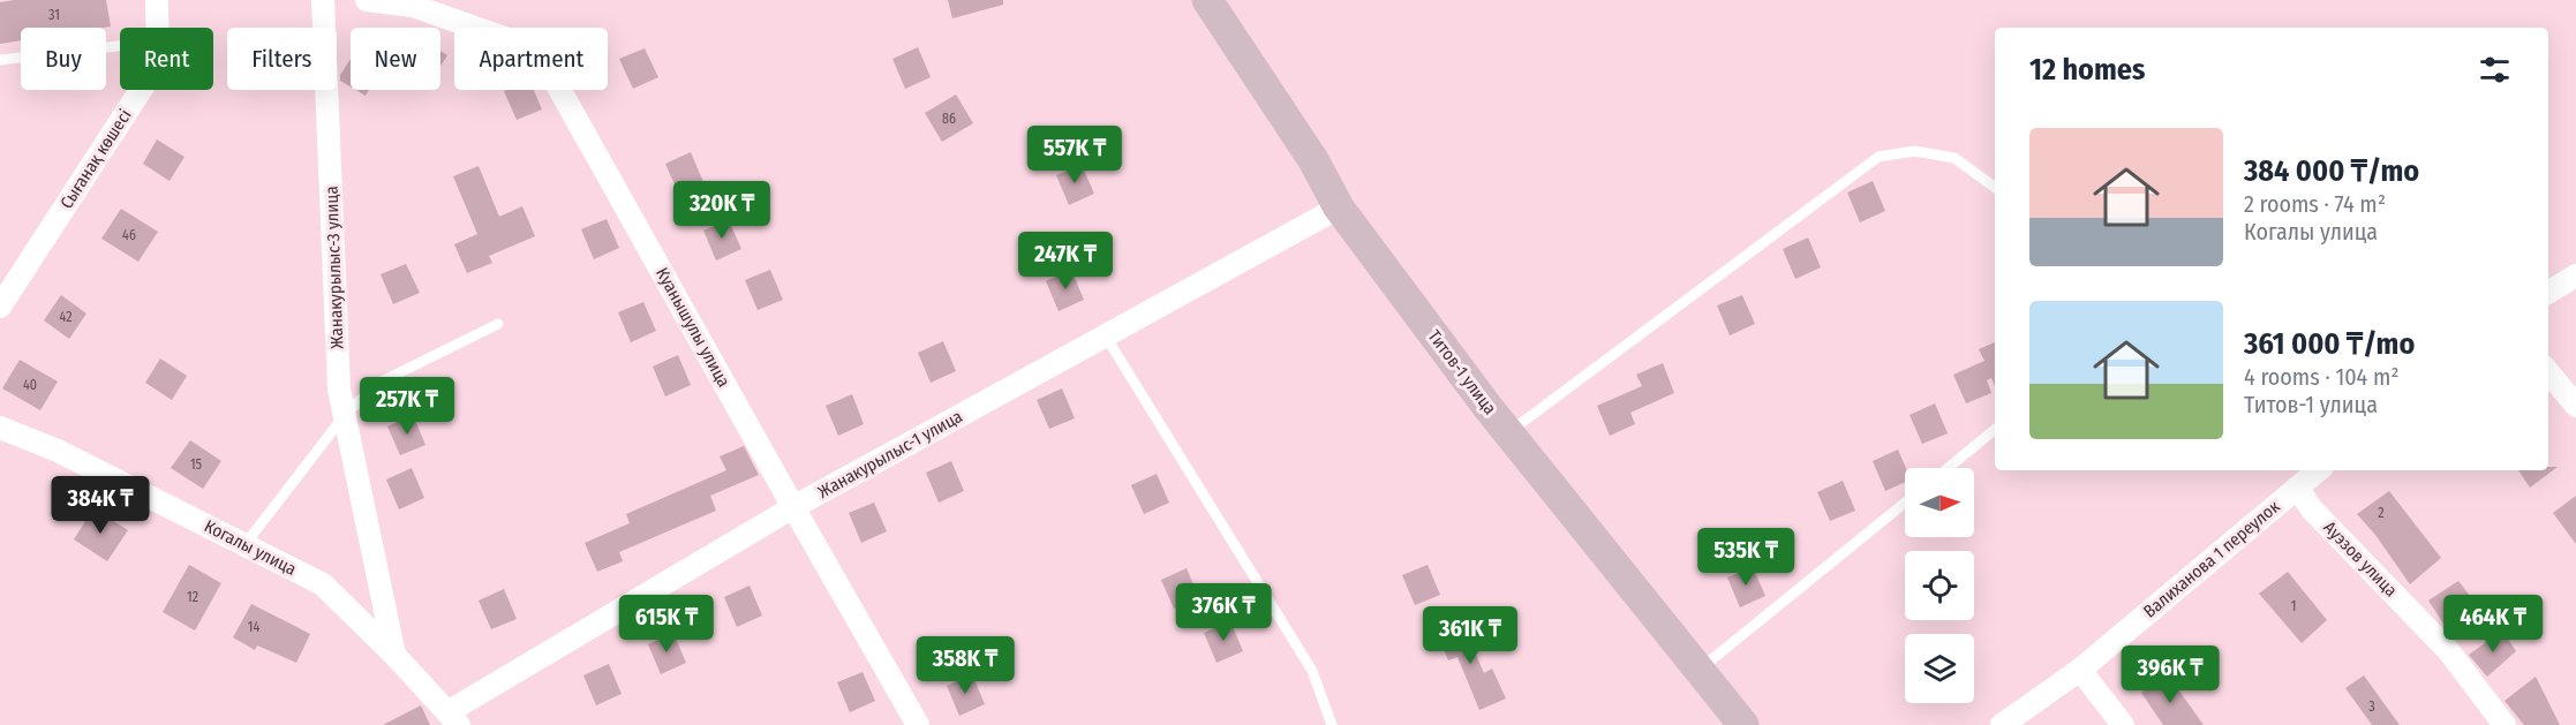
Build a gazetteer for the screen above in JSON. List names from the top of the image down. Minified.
{"streets":{"street":["Сығанақ көшесі","Жанакурылыс-3 улица","Куанышулы улица","Титов-1 улица","Жанакурылыс-1 улица","Когалы улица","Валиханова 1 переулок","Ауэзов улица"]},"crossings":[["Жанакурылыс-3 улица","Когалы улица"],["Куанышулы улица","Жанакурылыс-1 улица"],["Титов-1 улица","Жанакурылыс-1 улица"],["Жанакурылыс-1 улица","Когалы улица"],["Валиханова 1 переулок","Ауэзов улица"]],"house_numbers":["31","86","46","42","40","15","2","12","1","14","3"],"north":"right","page":{"chip":["Buy","Rent","Filters","New","Apartment"],"heading":"12 homes","list":[{"name":"384 000 ₸/mo","note":"2 rooms · 74 m² · Когалы улица"},{"name":"361 000 ₸/mo","note":"4 rooms · 104 m² · Титов-1 улица"}],"price":["557K ₸","320K ₸","247K ₸","257K ₸","384K ₸","535K ₸","376K ₸","615K ₸","464K ₸","361K ₸","358K ₸","396K ₸"]}}
